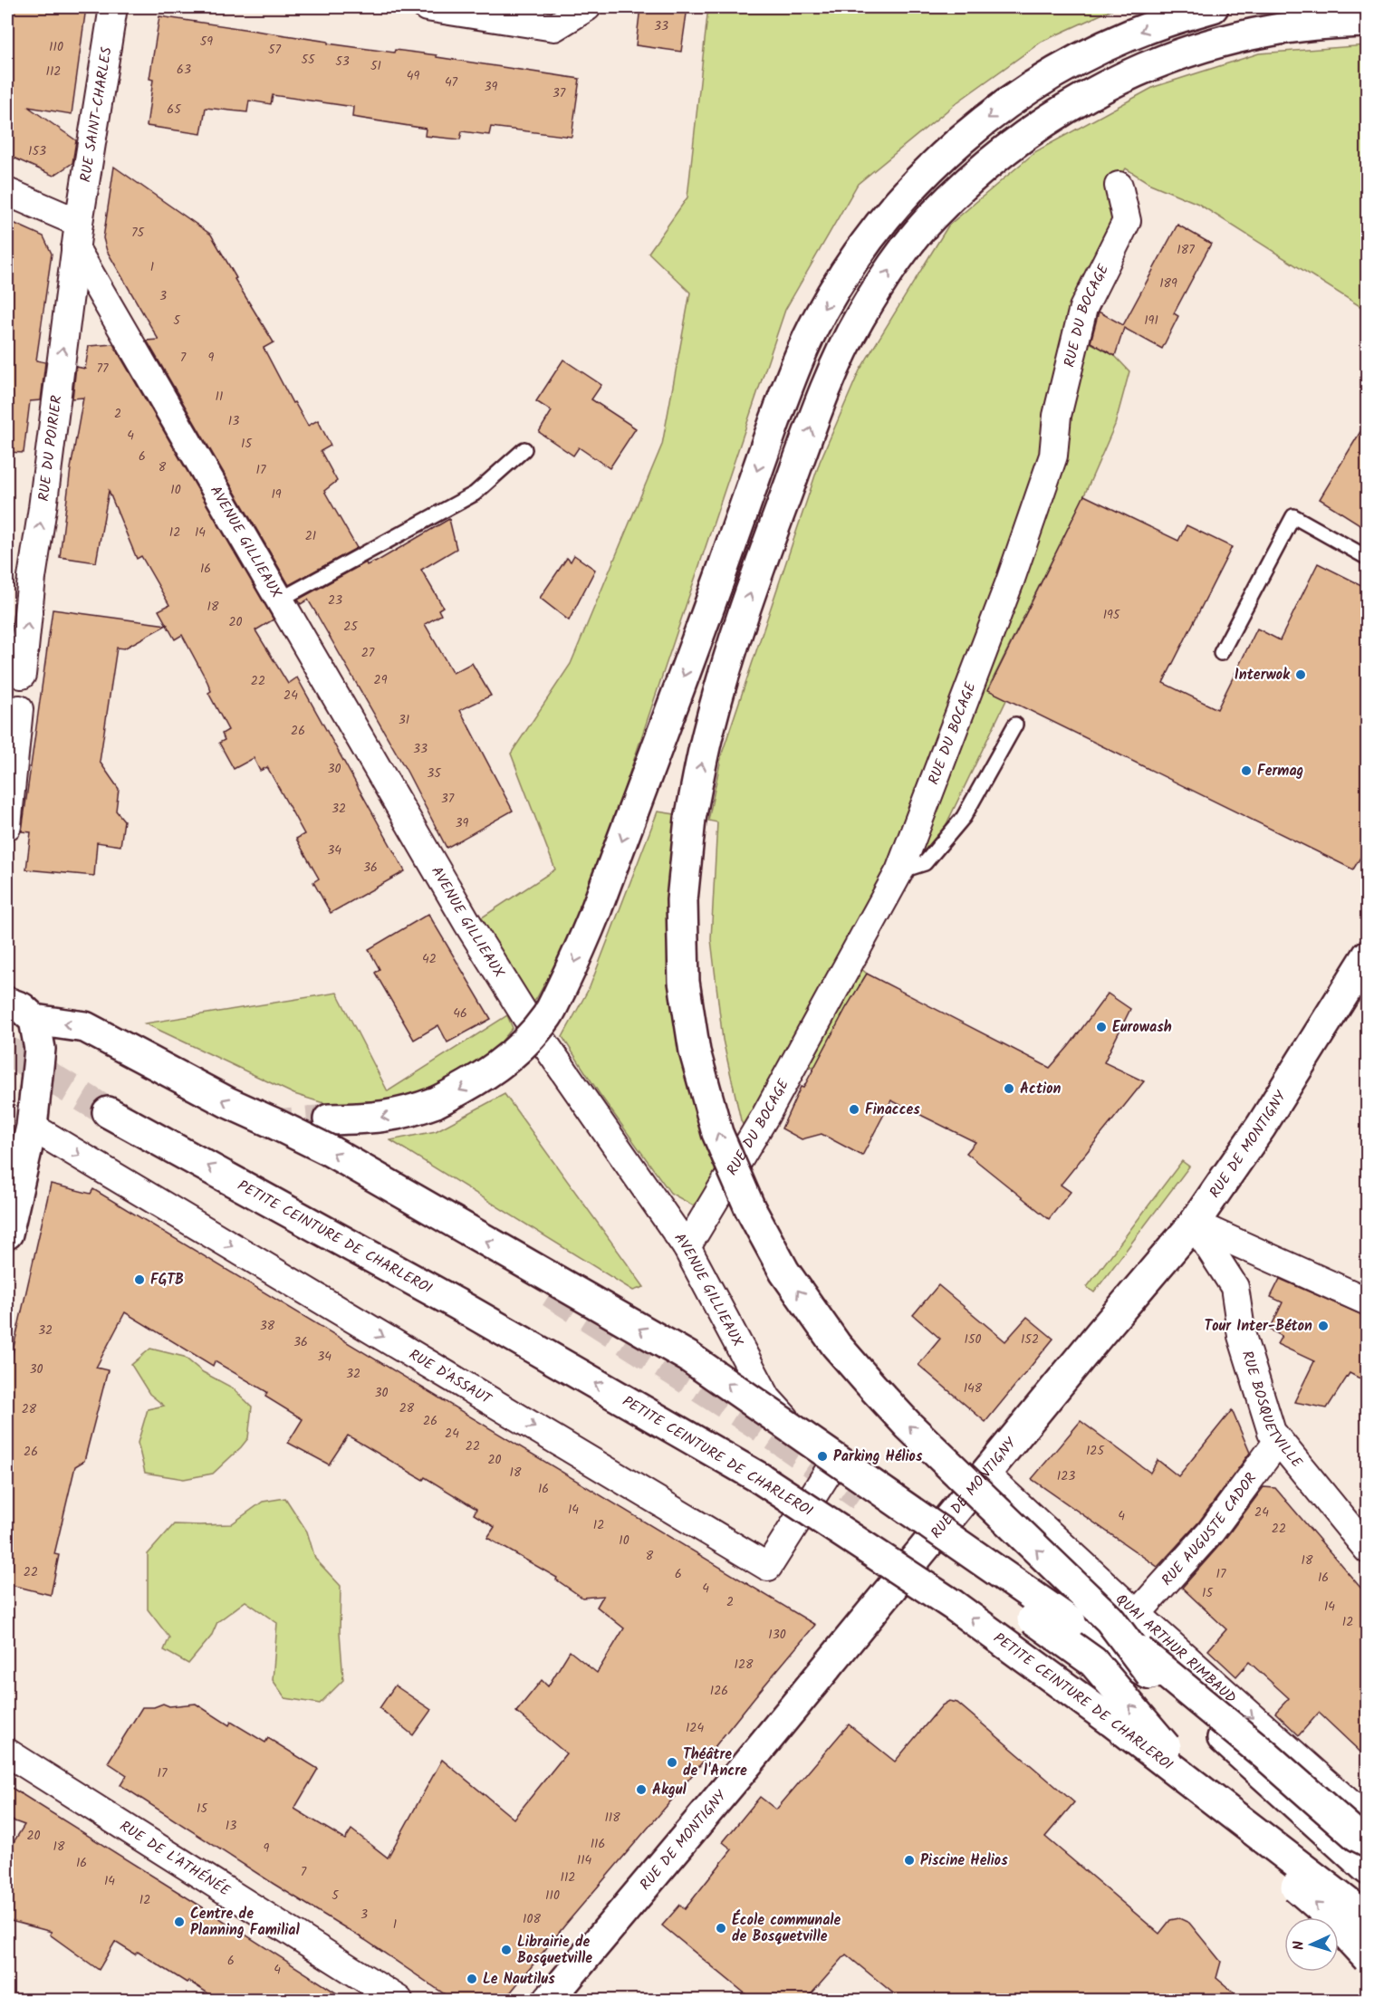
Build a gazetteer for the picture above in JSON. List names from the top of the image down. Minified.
{"streets":{"main road":["RUE DE MONTIGNY","PETITE CEINTURE DE CHARLEROI"],"street":["RUE SAINT-CHARLES","RUE DU BOCAGE","RUE DU POIRIER","AVENUE GILLIEAUX","RUE D'ASSAUT","RUE BOSQUETVILLE","RUE AUGUSTE CADOR","QUAI ARTHUR RIMBAUD","RUE DE L'ATHÉNÉE"]},"crossings":[["RUE SAINT-CHARLES","RUE DU POIRIER"],["RUE SAINT-CHARLES","AVENUE GILLIEAUX"],["RUE DU BOCAGE","AVENUE GILLIEAUX"],["RUE DU POIRIER","AVENUE GILLIEAUX"],["AVENUE GILLIEAUX","RUE DE MONTIGNY"],["AVENUE GILLIEAUX","RUE D'ASSAUT"],["RUE DE MONTIGNY","RUE BOSQUETVILLE"],["RUE DE MONTIGNY","QUAI ARTHUR RIMBAUD"],["RUE BOSQUETVILLE","RUE AUGUSTE CADOR"],["RUE AUGUSTE CADOR","QUAI ARTHUR RIMBAUD"]],"one_way":["RUE DU POIRIER","RUE D'ASSAUT","QUAI ARTHUR RIMBAUD"],"places":["Interwok","Fermag","Eurowash","Action","Finacces","FGTB","Tour Inter-Béton","Parking Hélios","Théâtre de l'Ancre","Akgul","Piscine Helios","Centre de Planning Familial","École communale de Bosquetville","Librairie de Bosquetville","Le Nautilus"],"house_numbers":["33","59","110","57","55","53","51","63","112","49","47","39","37","65","153","75","187","1","189","3","5","191","7","9","77","11","2","13","4","15","6","8","17","10","19","12","14","21","16","23","18","195","20","25","27","29","22","24","31","26","33","30","35","37","32","39","34","36","42","46","38","32","150","152","36","34","30","32","148","30","28","28","26","24","22","125","26","20","18","123","16","14","24","4","12","22","10","8","18","22","6","17","16","4","15","2","14","12","130","128","126","124","17","15","118","13","20","116","18","9","114","16","7","112","14","5","110","12","3","108","1","6","4"],"north":"left"}
